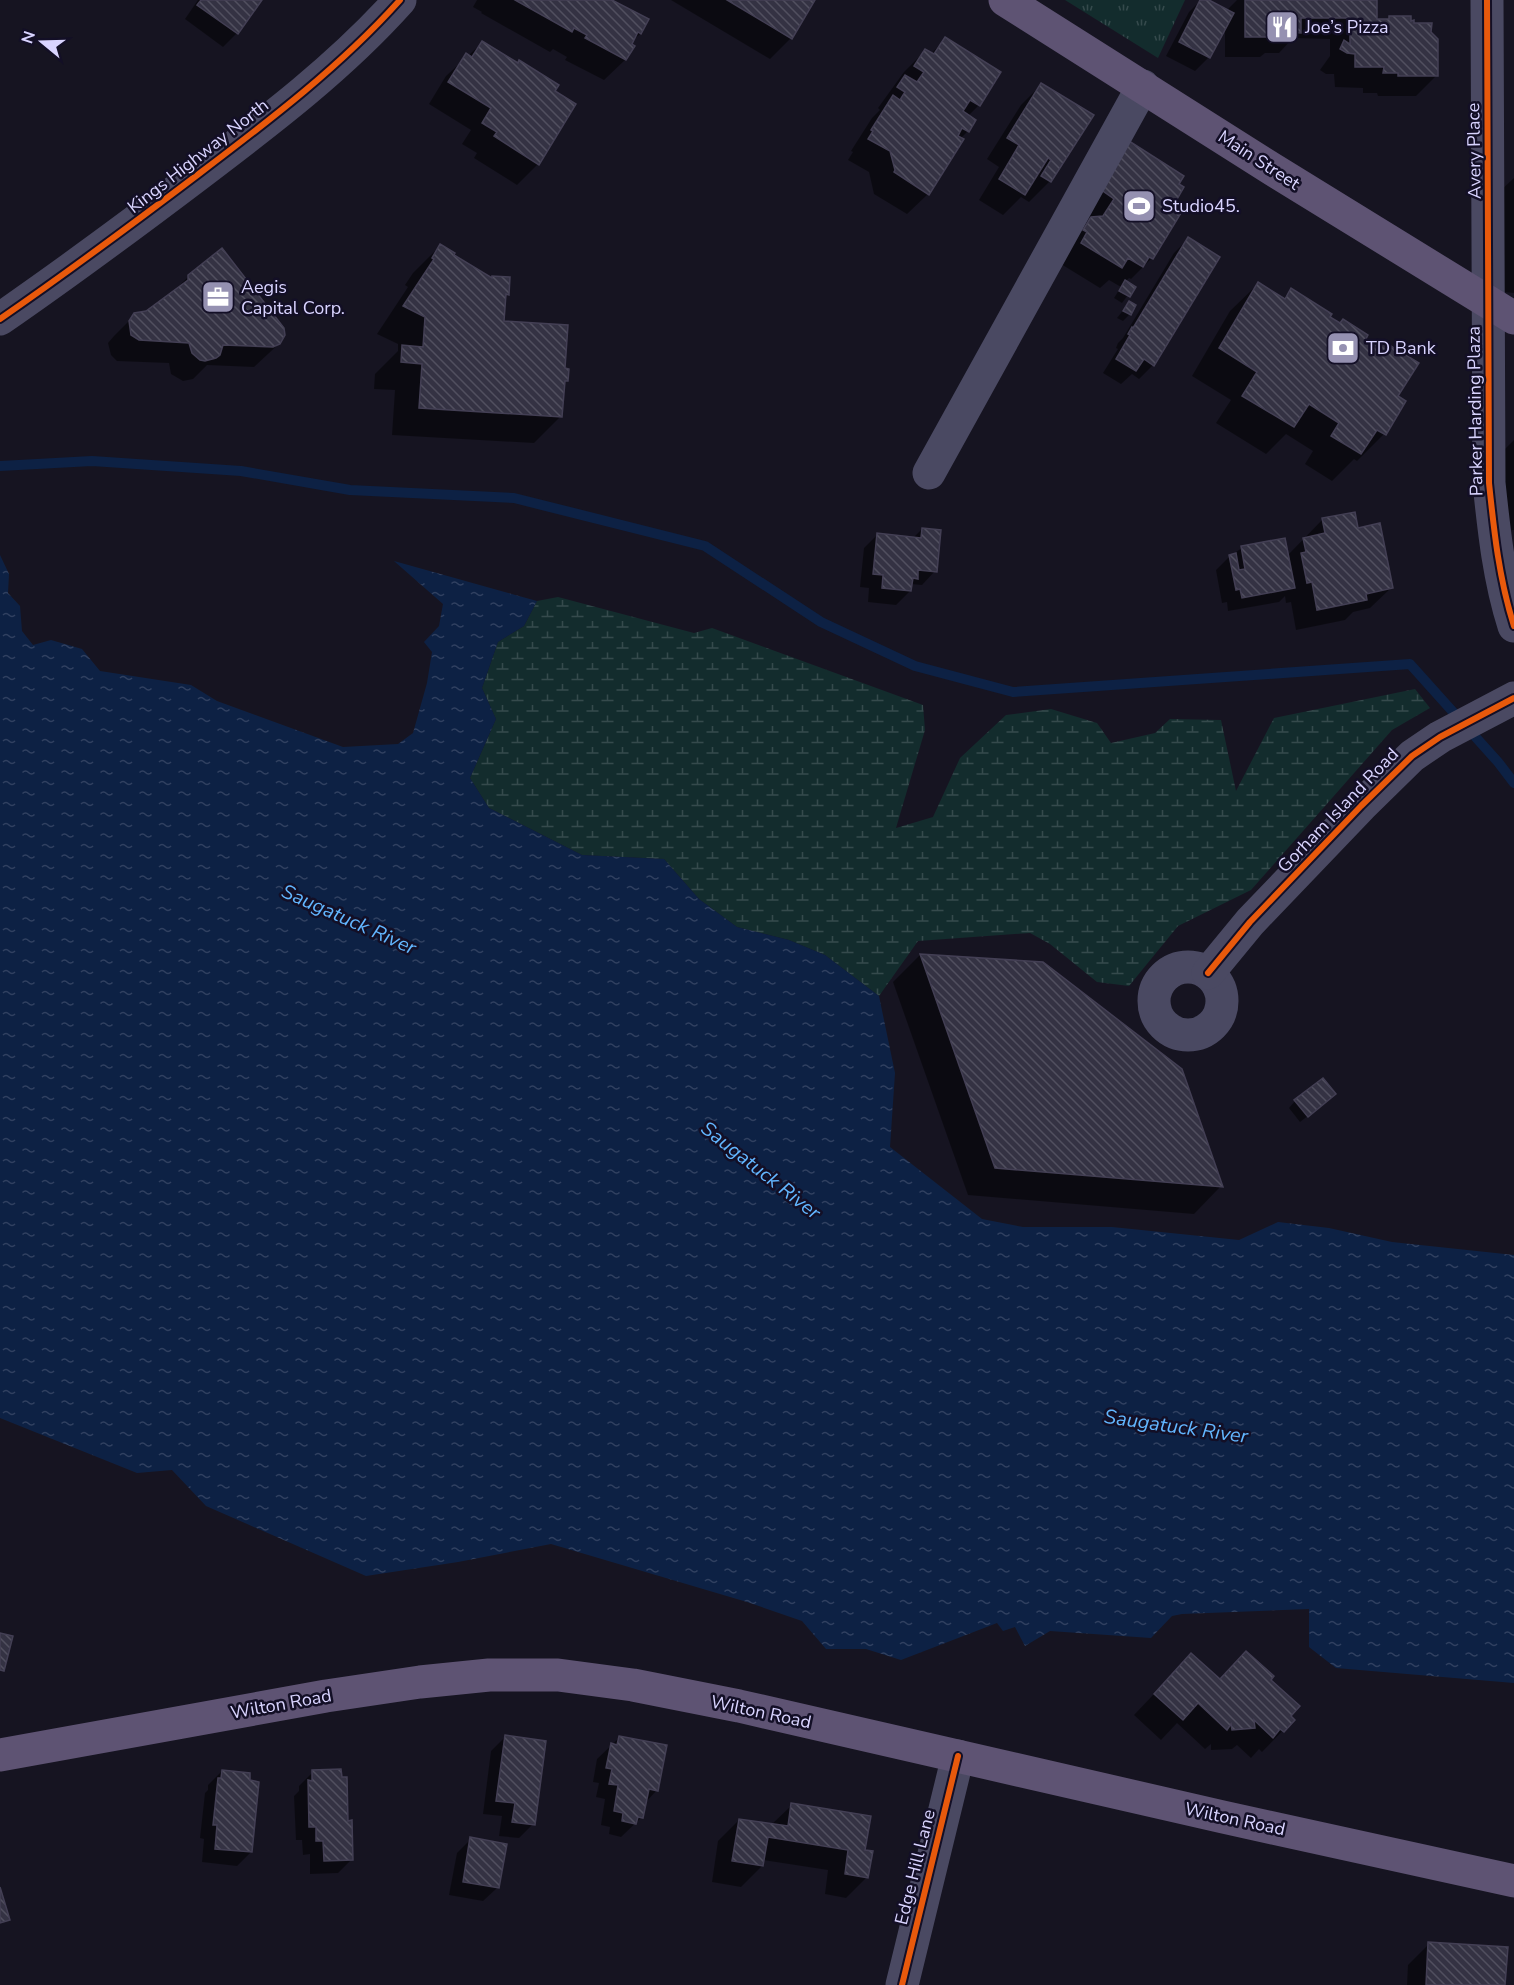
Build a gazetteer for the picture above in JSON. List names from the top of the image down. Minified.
{"streets":{"main road":["Main Street","Wilton Road"],"street":["Avery Place","Kings Highway North","Parker Harding Plaza","Gorham Island Road","Edge Hill Lane"]},"crossings":[["Avery Place","Main Street"],["Avery Place","Parker Harding Plaza"],["Main Street","Parker Harding Plaza"],["Wilton Road","Edge Hill Lane"]],"water":["Saugatuck River"],"places":{"restaurant":["Joe’s Pizza"],"sports":["Studio45."],"office":["Aegis Capital Corp."],"bank":["TD Bank"]},"north":"left"}
